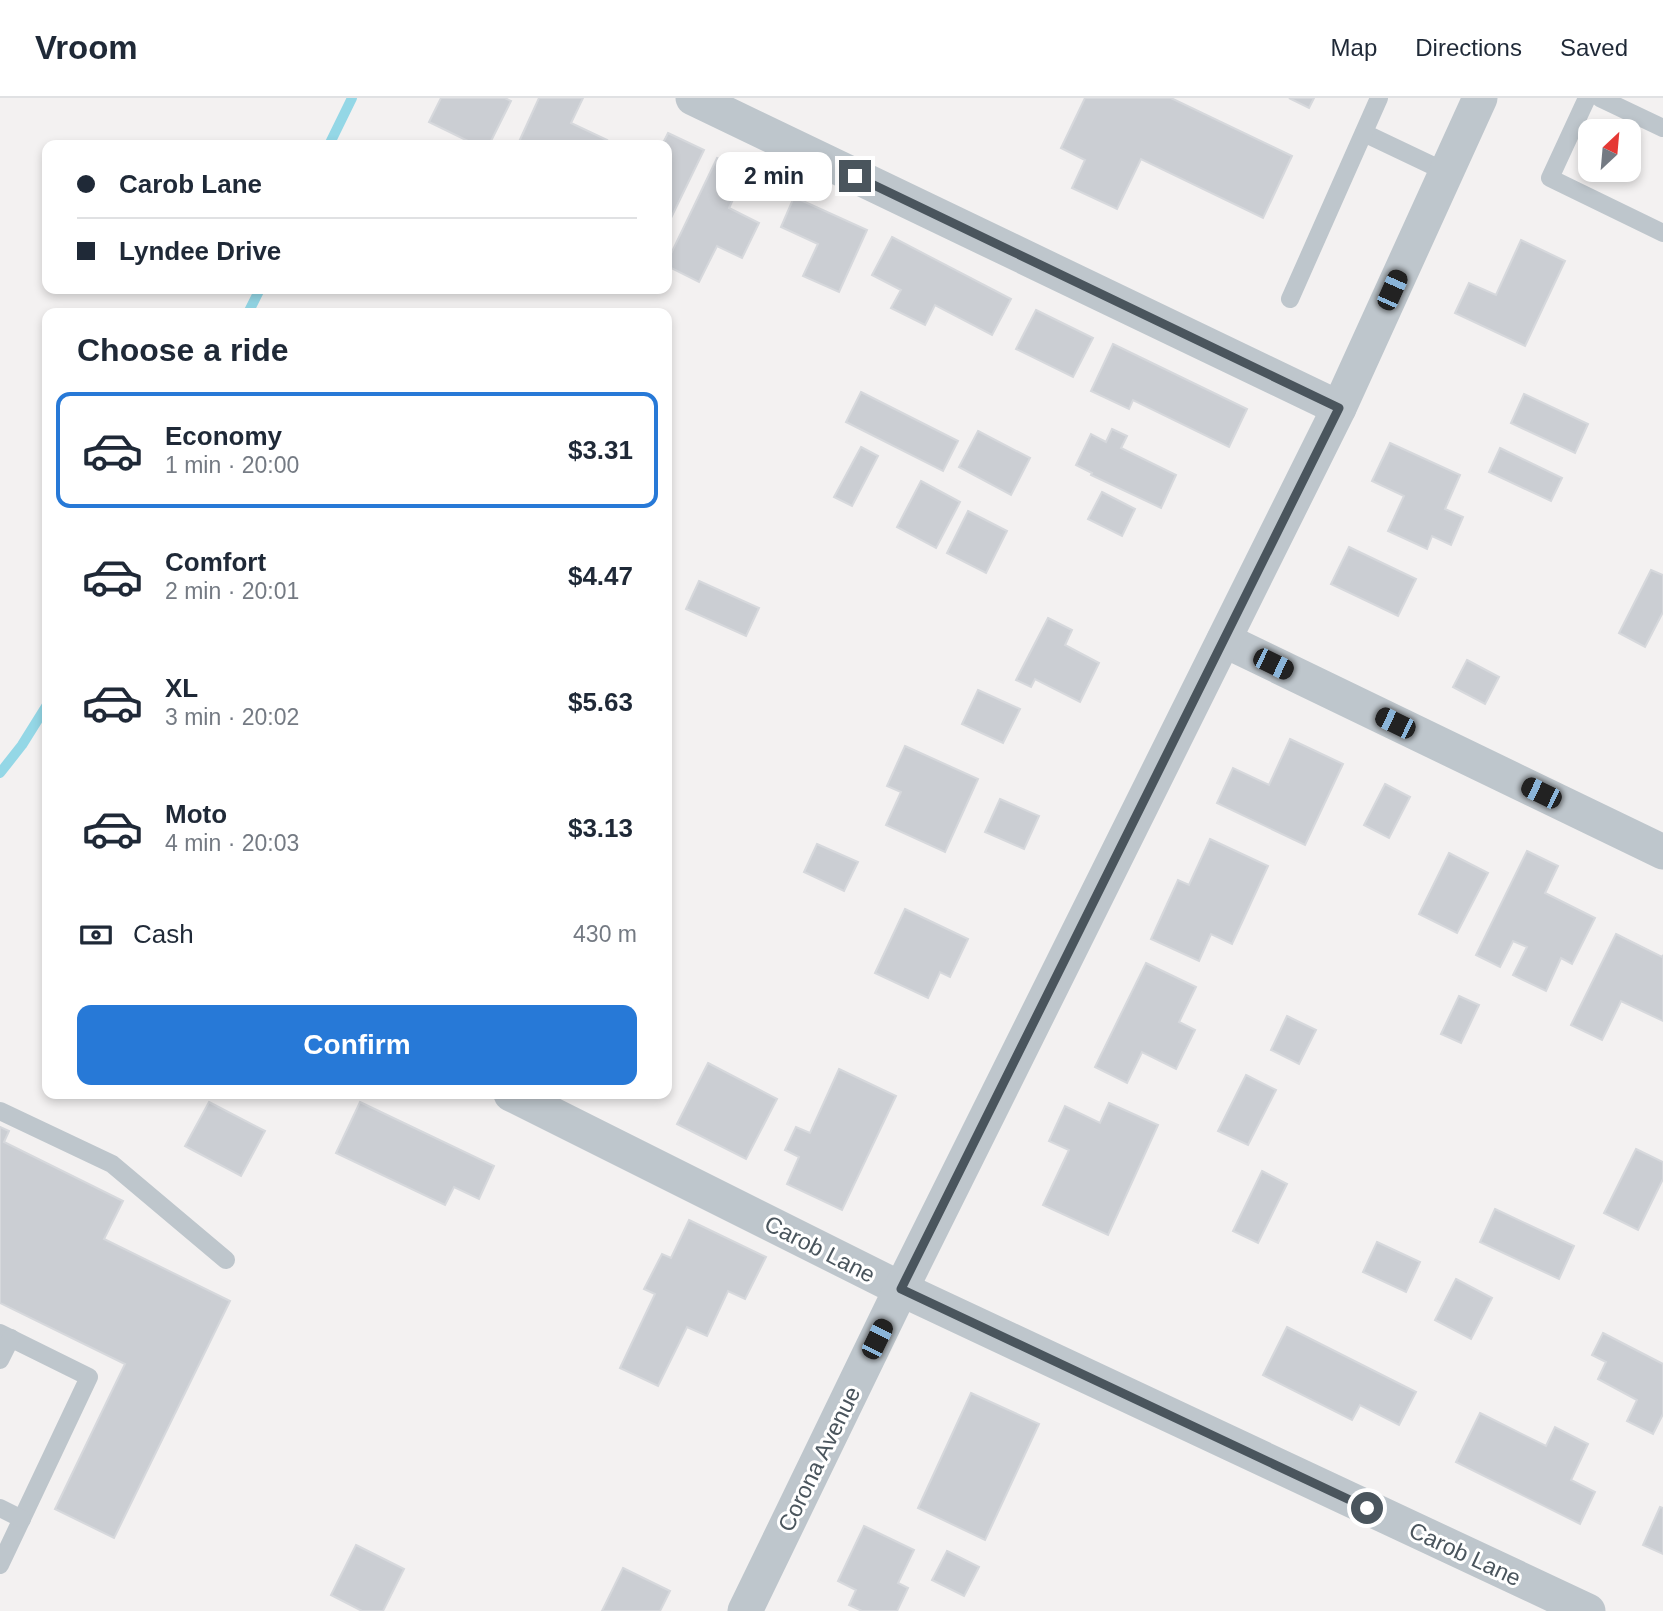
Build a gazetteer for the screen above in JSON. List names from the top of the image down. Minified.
{"streets":{"street":["Carob Lane","Corona Avenue"]},"crossings":[["Carob Lane","Corona Avenue"]],"north":"top right","page":{"header":"Vroom","nav":["Map","Directions","Saved"],"banner":["Carob Lane","Lyndee Drive"],"bubble":"2 min","heading":"Choose a ride","list":[{"name":"Economy","note":"1 min · 20:00","value":"$3.31"},{"name":"Comfort","note":"2 min · 20:01","value":"$4.47"},{"name":"XL","note":"3 min · 20:02","value":"$5.63"},{"name":"Moto","note":"4 min · 20:03","value":"$3.13"}],"pay":["Cash","430 m"],"buttons":"Confirm"}}
